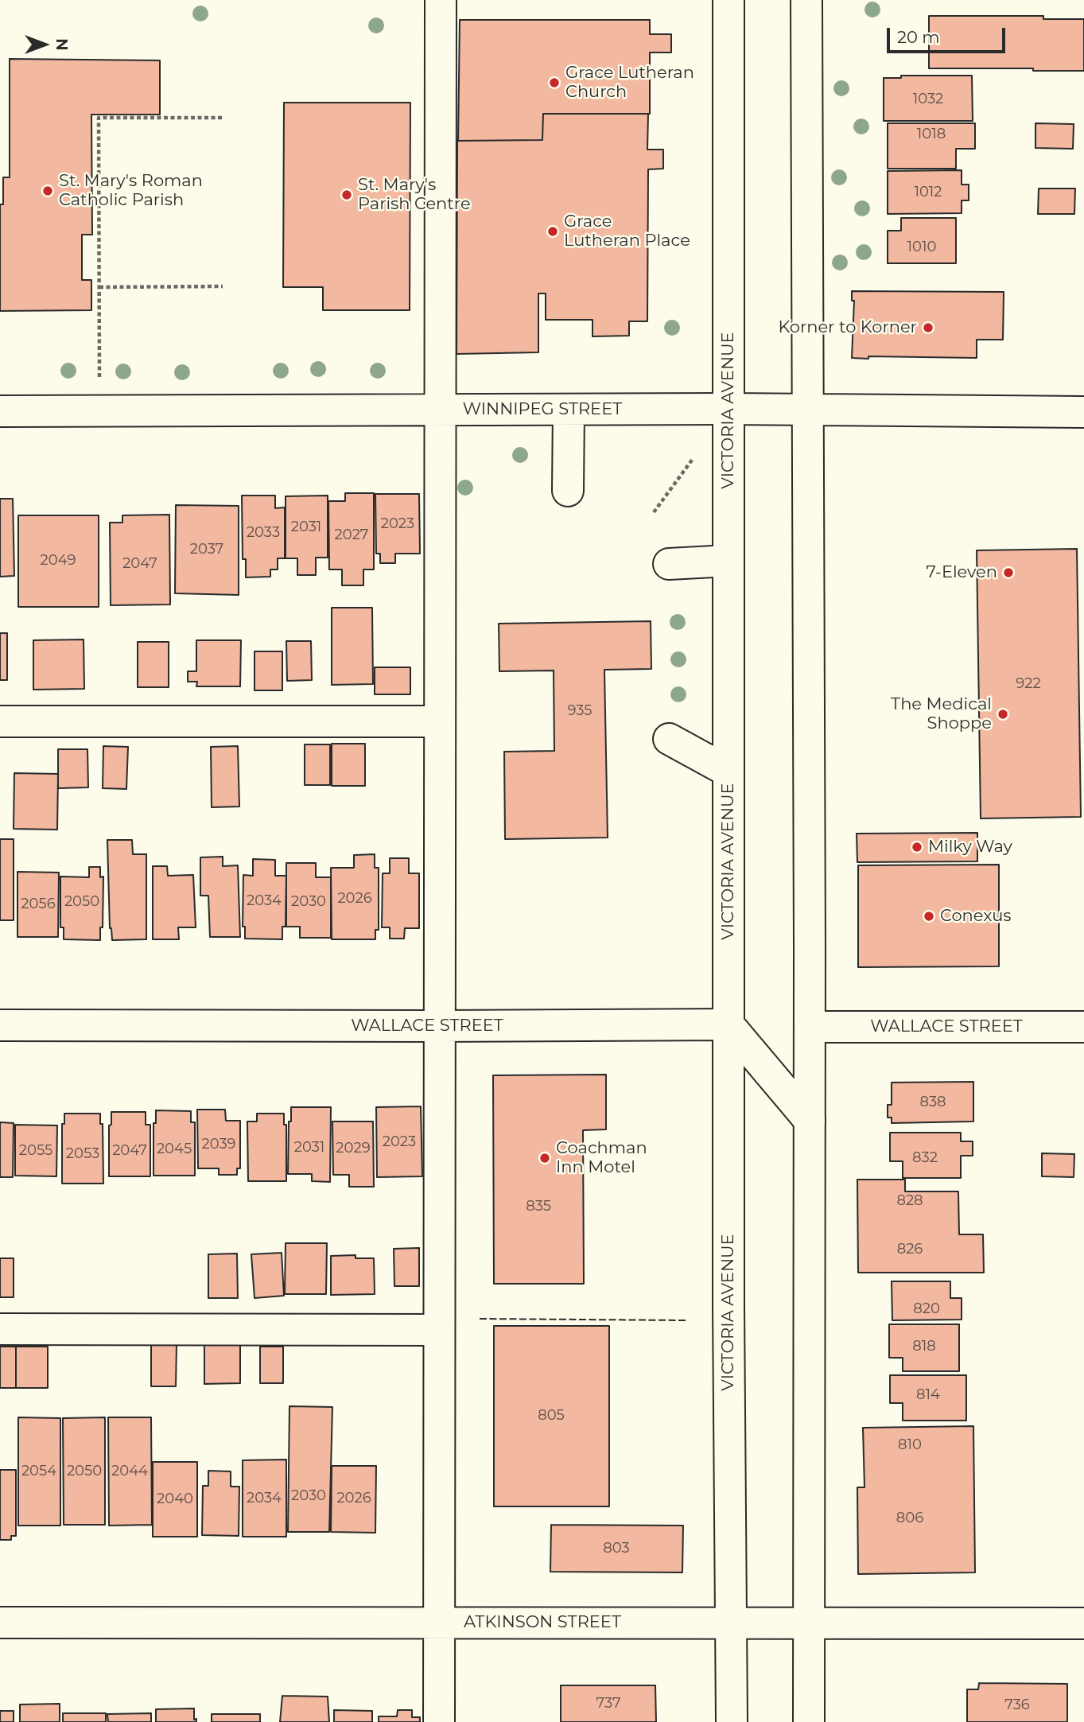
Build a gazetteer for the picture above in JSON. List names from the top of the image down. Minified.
{"streets":{"main road":["WINNIPEG STREET","VICTORIA AVENUE","WALLACE STREET","ATKINSON STREET"]},"crossings":[["WINNIPEG STREET","VICTORIA AVENUE"],["VICTORIA AVENUE","WALLACE STREET"],["VICTORIA AVENUE","ATKINSON STREET"]],"places":["Grace Lutheran Church","St. Mary's Roman Catholic Parish","St. Mary's Parish Centre","Grace Lutheran Place","Korner to Korner","7-Eleven","The Medical Shoppe","Milky Way","Conexus","Coachman Inn Motel"],"house_numbers":["1032","1018","1012","1010","2023","2031","2033","2027","2037","2049","2047","922","935","2026","2034","2050","2030","2056","838","2023","2039","2031","2029","2045","2055","2047","2053","832","828","835","826","820","818","814","805","810","2054","2050","2044","2030","2034","2026","2040","806","803","737","736"],"scale_bar":"20 m","north":"right"}
